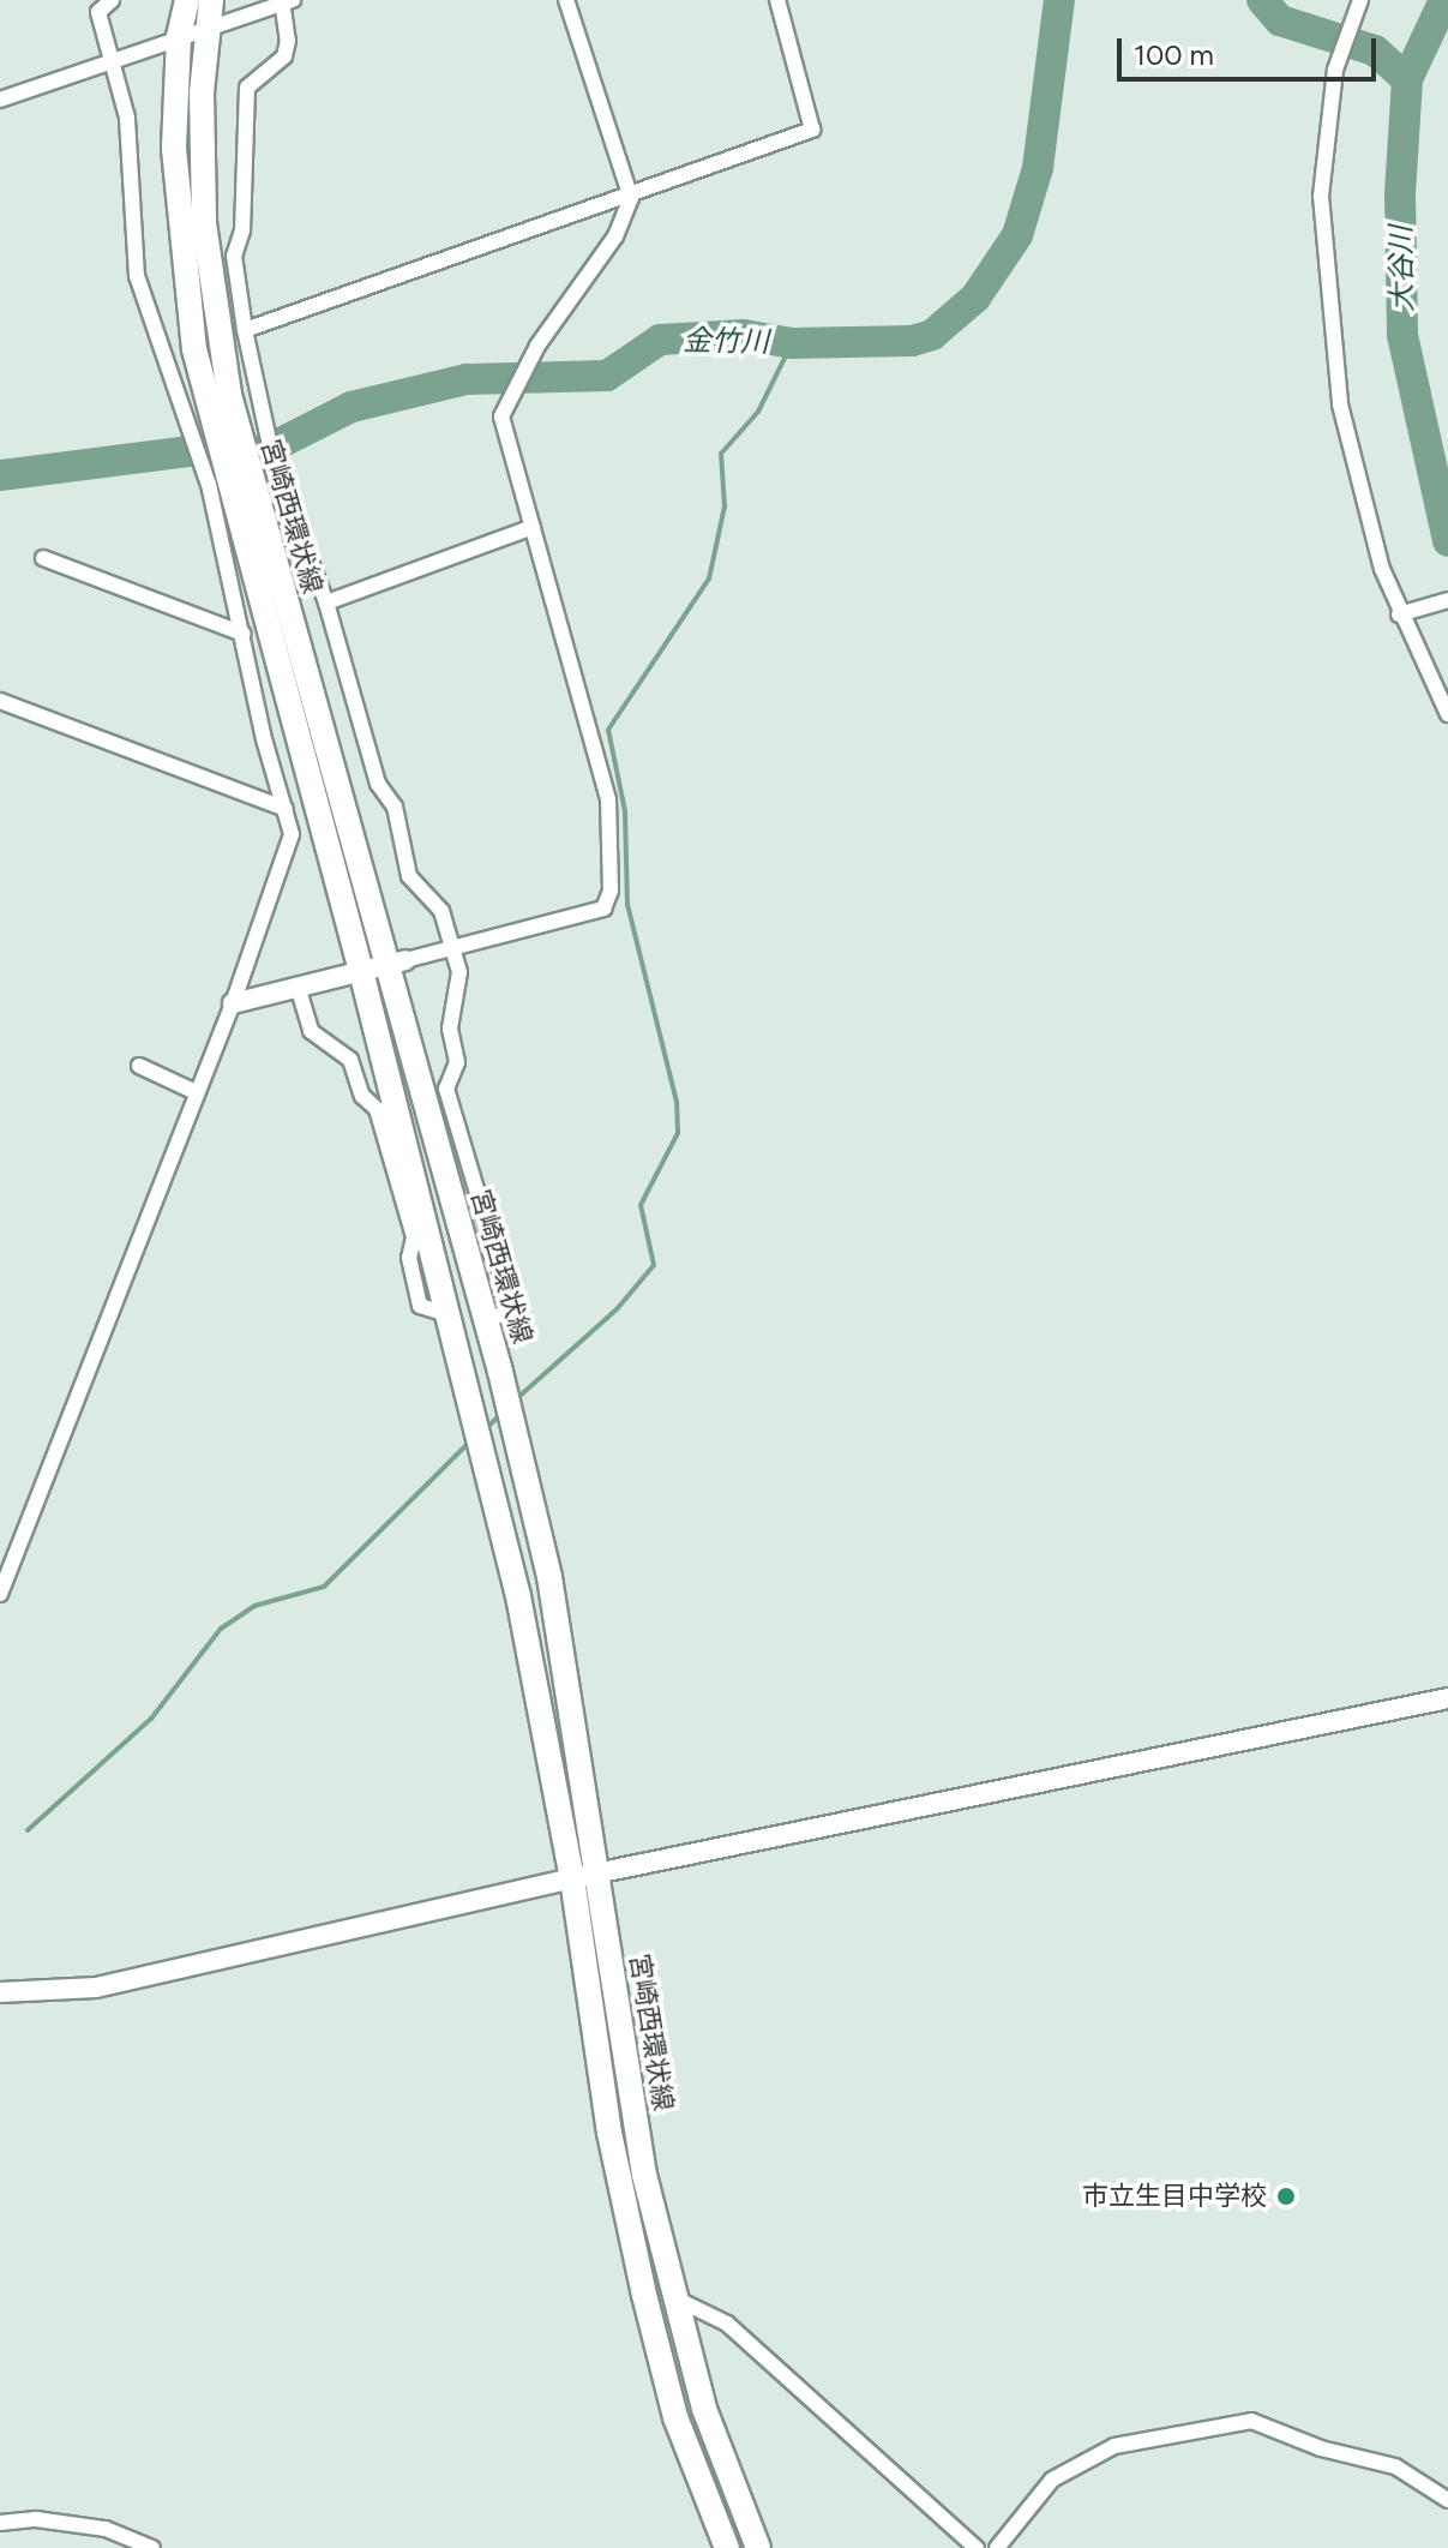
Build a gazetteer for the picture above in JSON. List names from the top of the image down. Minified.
{"streets":{"main road":["宮崎西環状線"]},"water":["大谷川","金竹川"],"places":["市立生目中学校"],"scale_bar":"100 m"}
